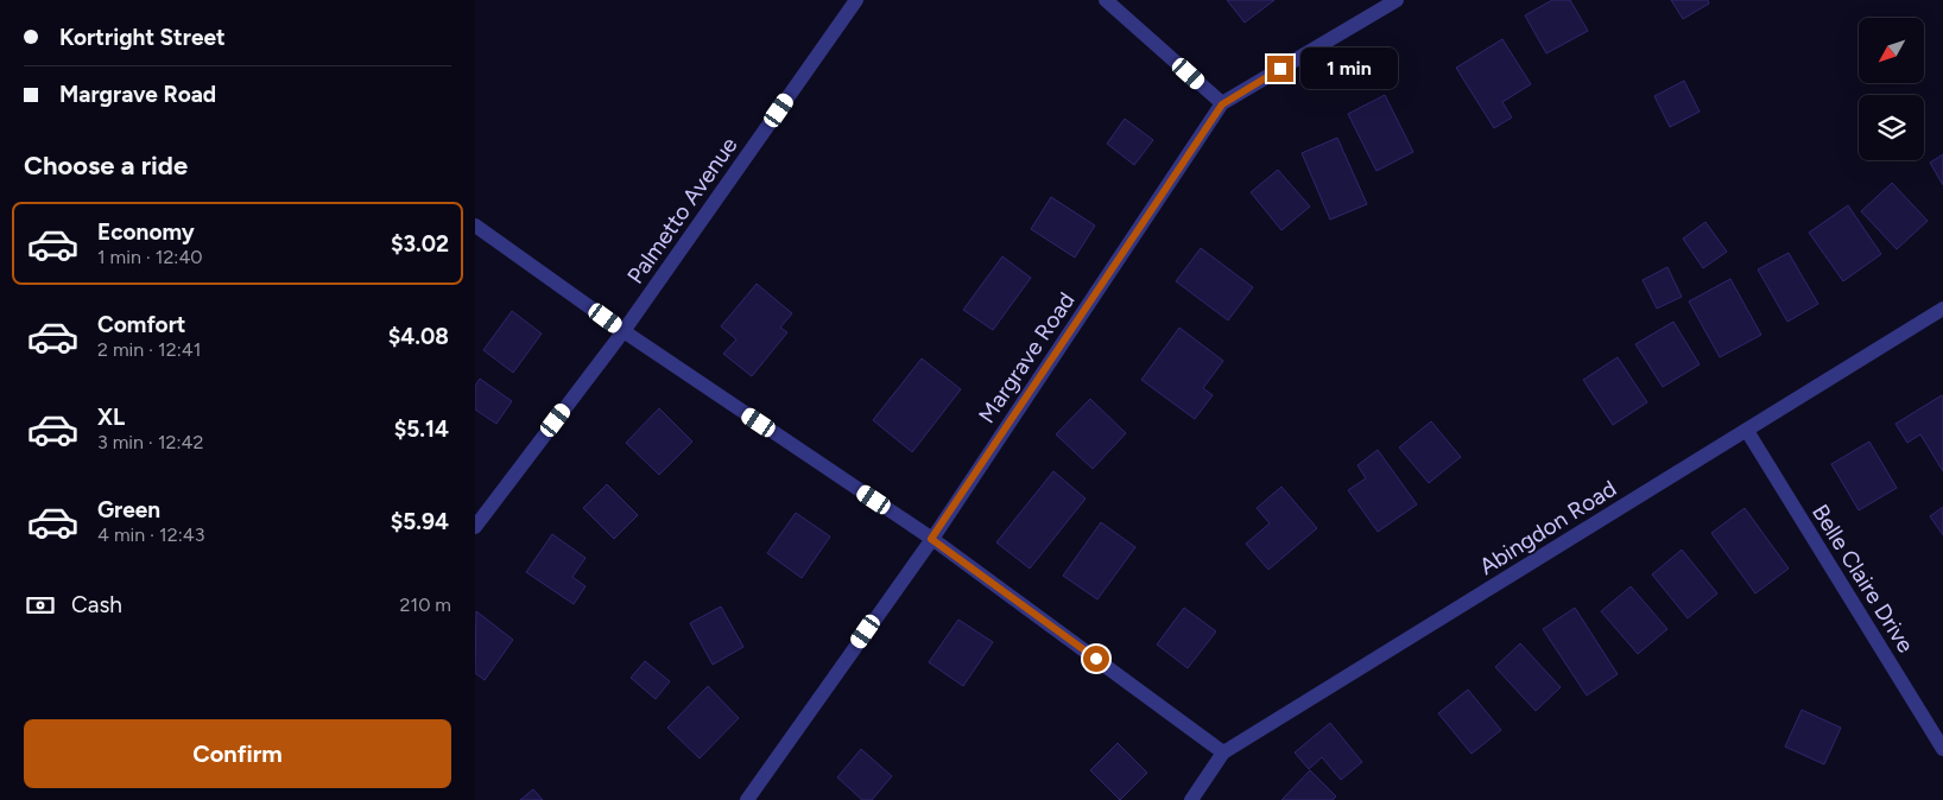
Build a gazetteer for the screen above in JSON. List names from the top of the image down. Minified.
{"streets":{"street":["Palmetto Avenue","Margrave Road","Abingdon Road","Belle Claire Drive"]},"crossings":[["Abingdon Road","Belle Claire Drive"]],"north":"bottom left","page":{"banner":["Kortright Street","Margrave Road"],"bubble":"1 min","heading":"Choose a ride","list":[{"name":"Economy","note":"1 min · 12:40","value":"$3.02"},{"name":"Comfort","note":"2 min · 12:41","value":"$4.08"},{"name":"XL","note":"3 min · 12:42","value":"$5.14"},{"name":"Green","note":"4 min · 12:43","value":"$5.94"}],"pay":["Cash","210 m"],"buttons":"Confirm"}}
